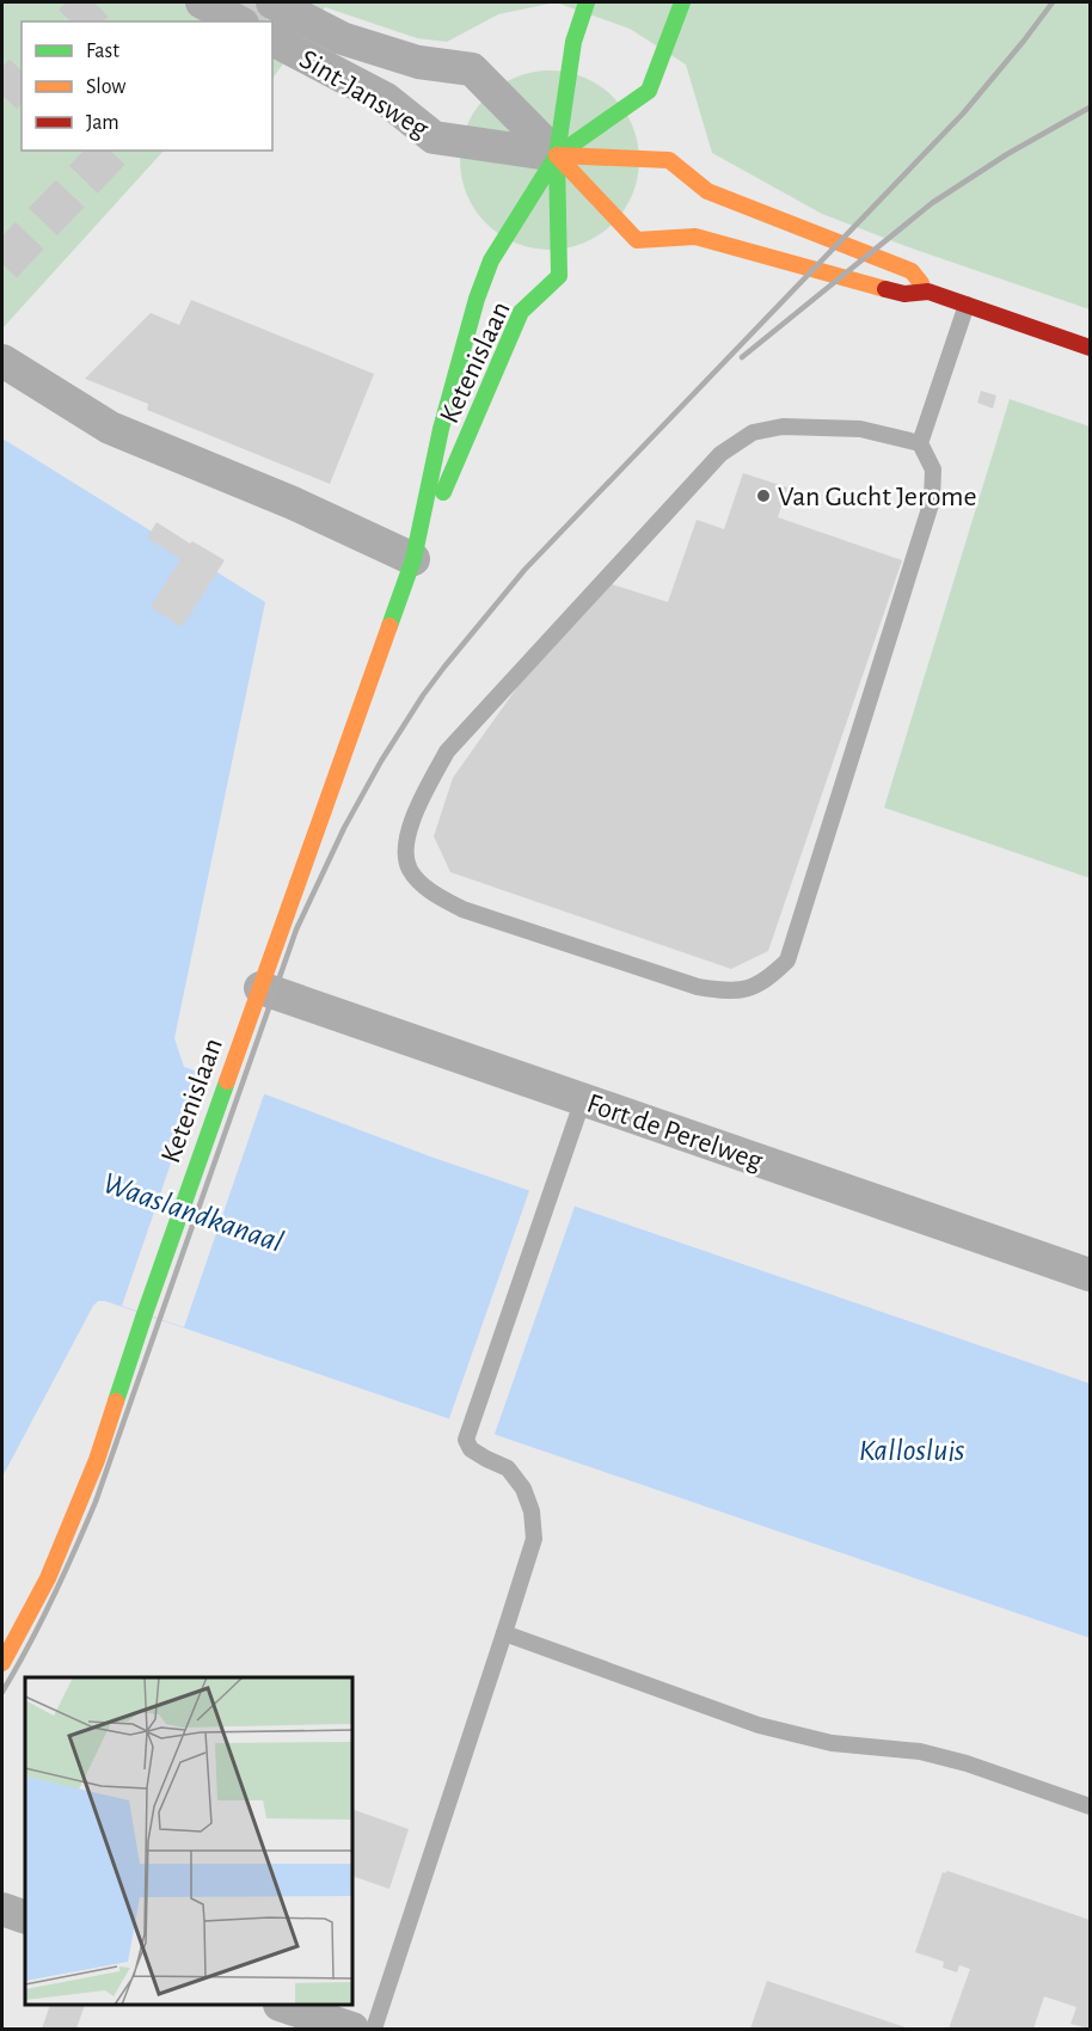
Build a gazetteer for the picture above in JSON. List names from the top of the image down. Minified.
{"streets":{"main road":["Ketenislaan"],"street":["Sint-Jansweg","Fort de Perelweg"]},"crossings":[["Sint-Jansweg","Ketenislaan"],["Ketenislaan","Fort de Perelweg"]],"water":["Waaslandkanaal","Kallosluis"],"places":["Van Gucht Jerome"],"legend":["Fast","Slow","Jam"]}
